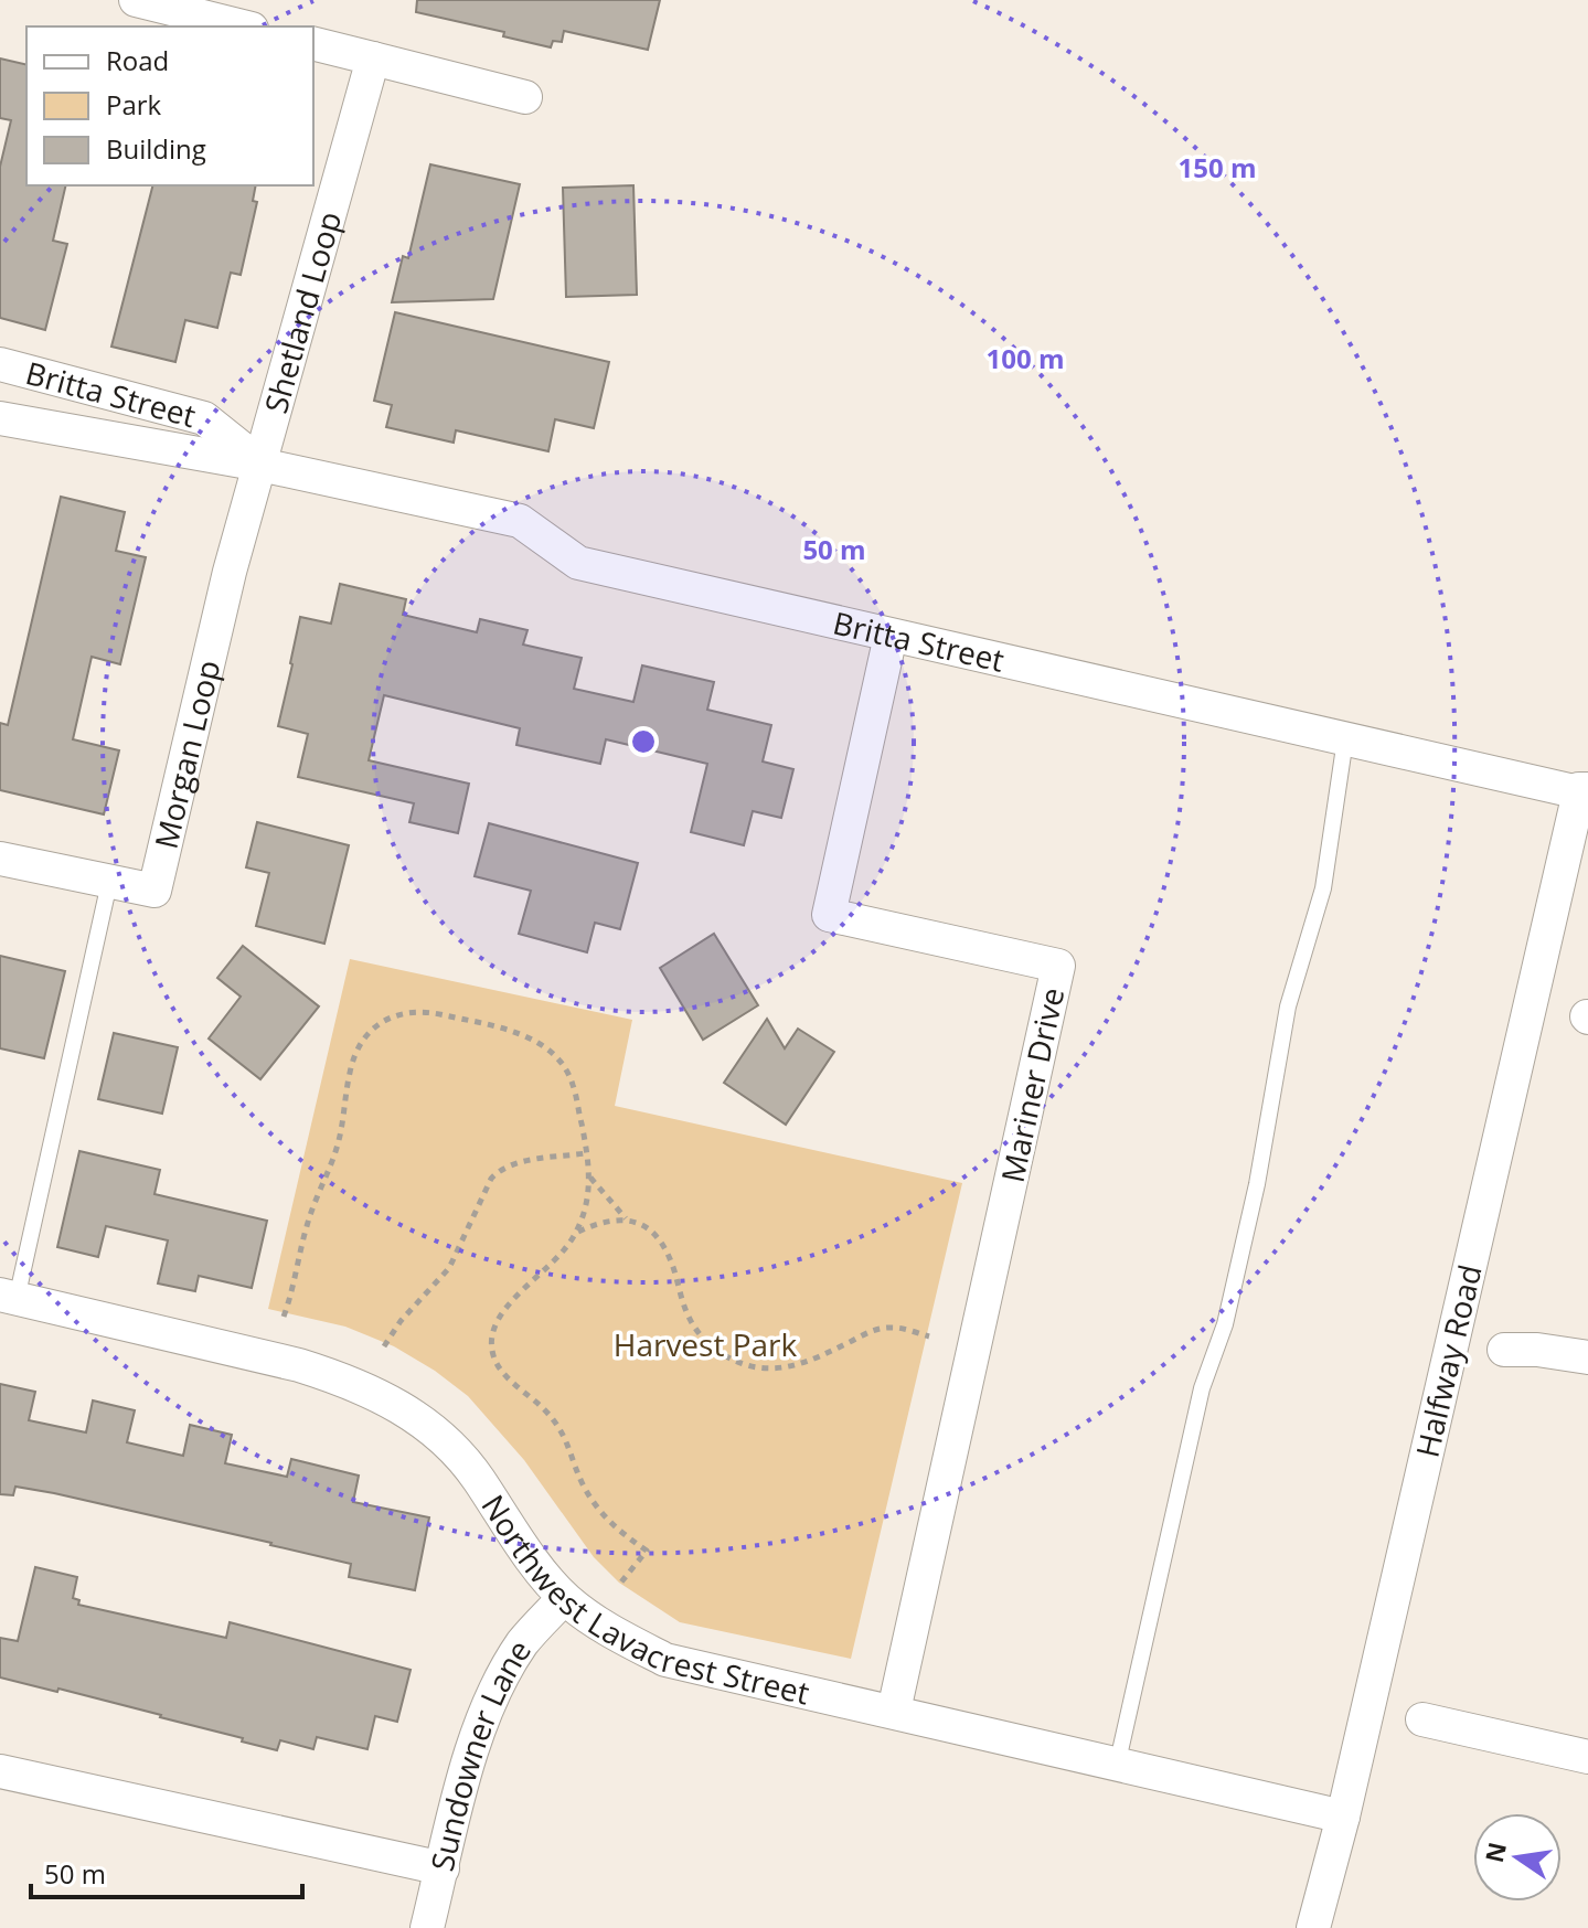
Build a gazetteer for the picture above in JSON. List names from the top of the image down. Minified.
{"streets":{"street":["Shetland Loop","Britta Street","Morgan Loop","Mariner Drive","Halfway Road","Northwest Lavacrest Street","Sundowner Lane"]},"crossings":[["Shetland Loop","Britta Street"],["Shetland Loop","Morgan Loop"],["Britta Street","Morgan Loop"],["Britta Street","Mariner Drive"],["Britta Street","Halfway Road"],["Mariner Drive","Northwest Lavacrest Street"],["Halfway Road","Northwest Lavacrest Street"],["Northwest Lavacrest Street","Sundowner Lane"]],"parks":["Harvest Park"],"legend":["Road","Park","Building"],"scale_bar":"50 m","north":"left","rings":["150 m","100 m","50 m"]}
